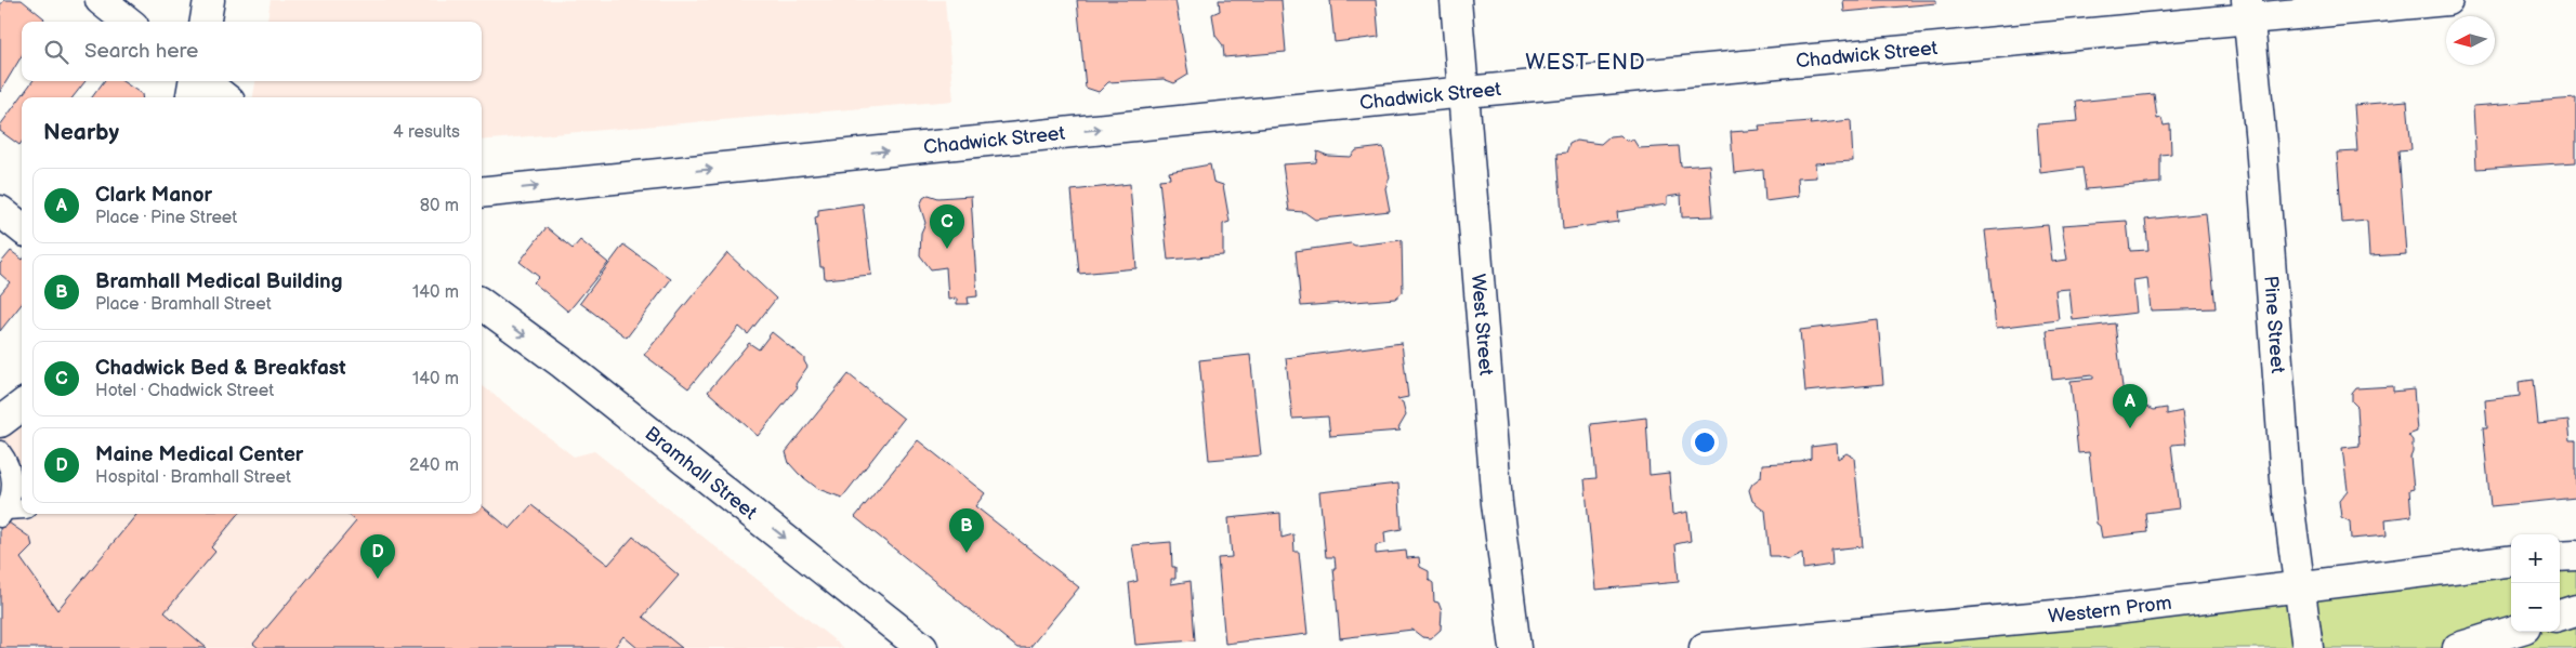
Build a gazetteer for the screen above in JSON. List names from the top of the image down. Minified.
{"streets":{"street":["Chadwick Street","West Street","Pine Street","Bramhall Street","Western Prom"]},"crossings":[["Chadwick Street","West Street"],["Chadwick Street","Pine Street"],["Pine Street","Western Prom"]],"one_way":["Chadwick Street","Bramhall Street"],"districts":["WEST END"],"north":"left","page":{"search":"Search here","heading":["Nearby","4 results"],"list":[{"mark":"A","name":"Clark Manor","note":"Place · Pine Street","value":"80 m"},{"mark":"B","name":"Bramhall Medical Building","note":"Place · Bramhall Street","value":"140 m"},{"mark":"C","name":"Chadwick Bed & Breakfast","note":"Hotel · Chadwick Street","value":"140 m"},{"mark":"D","name":"Maine Medical Center","note":"Hospital · Bramhall Street","value":"240 m"}],"pins":["C","A","B","D"],"map_buttons":["+","−"]}}
